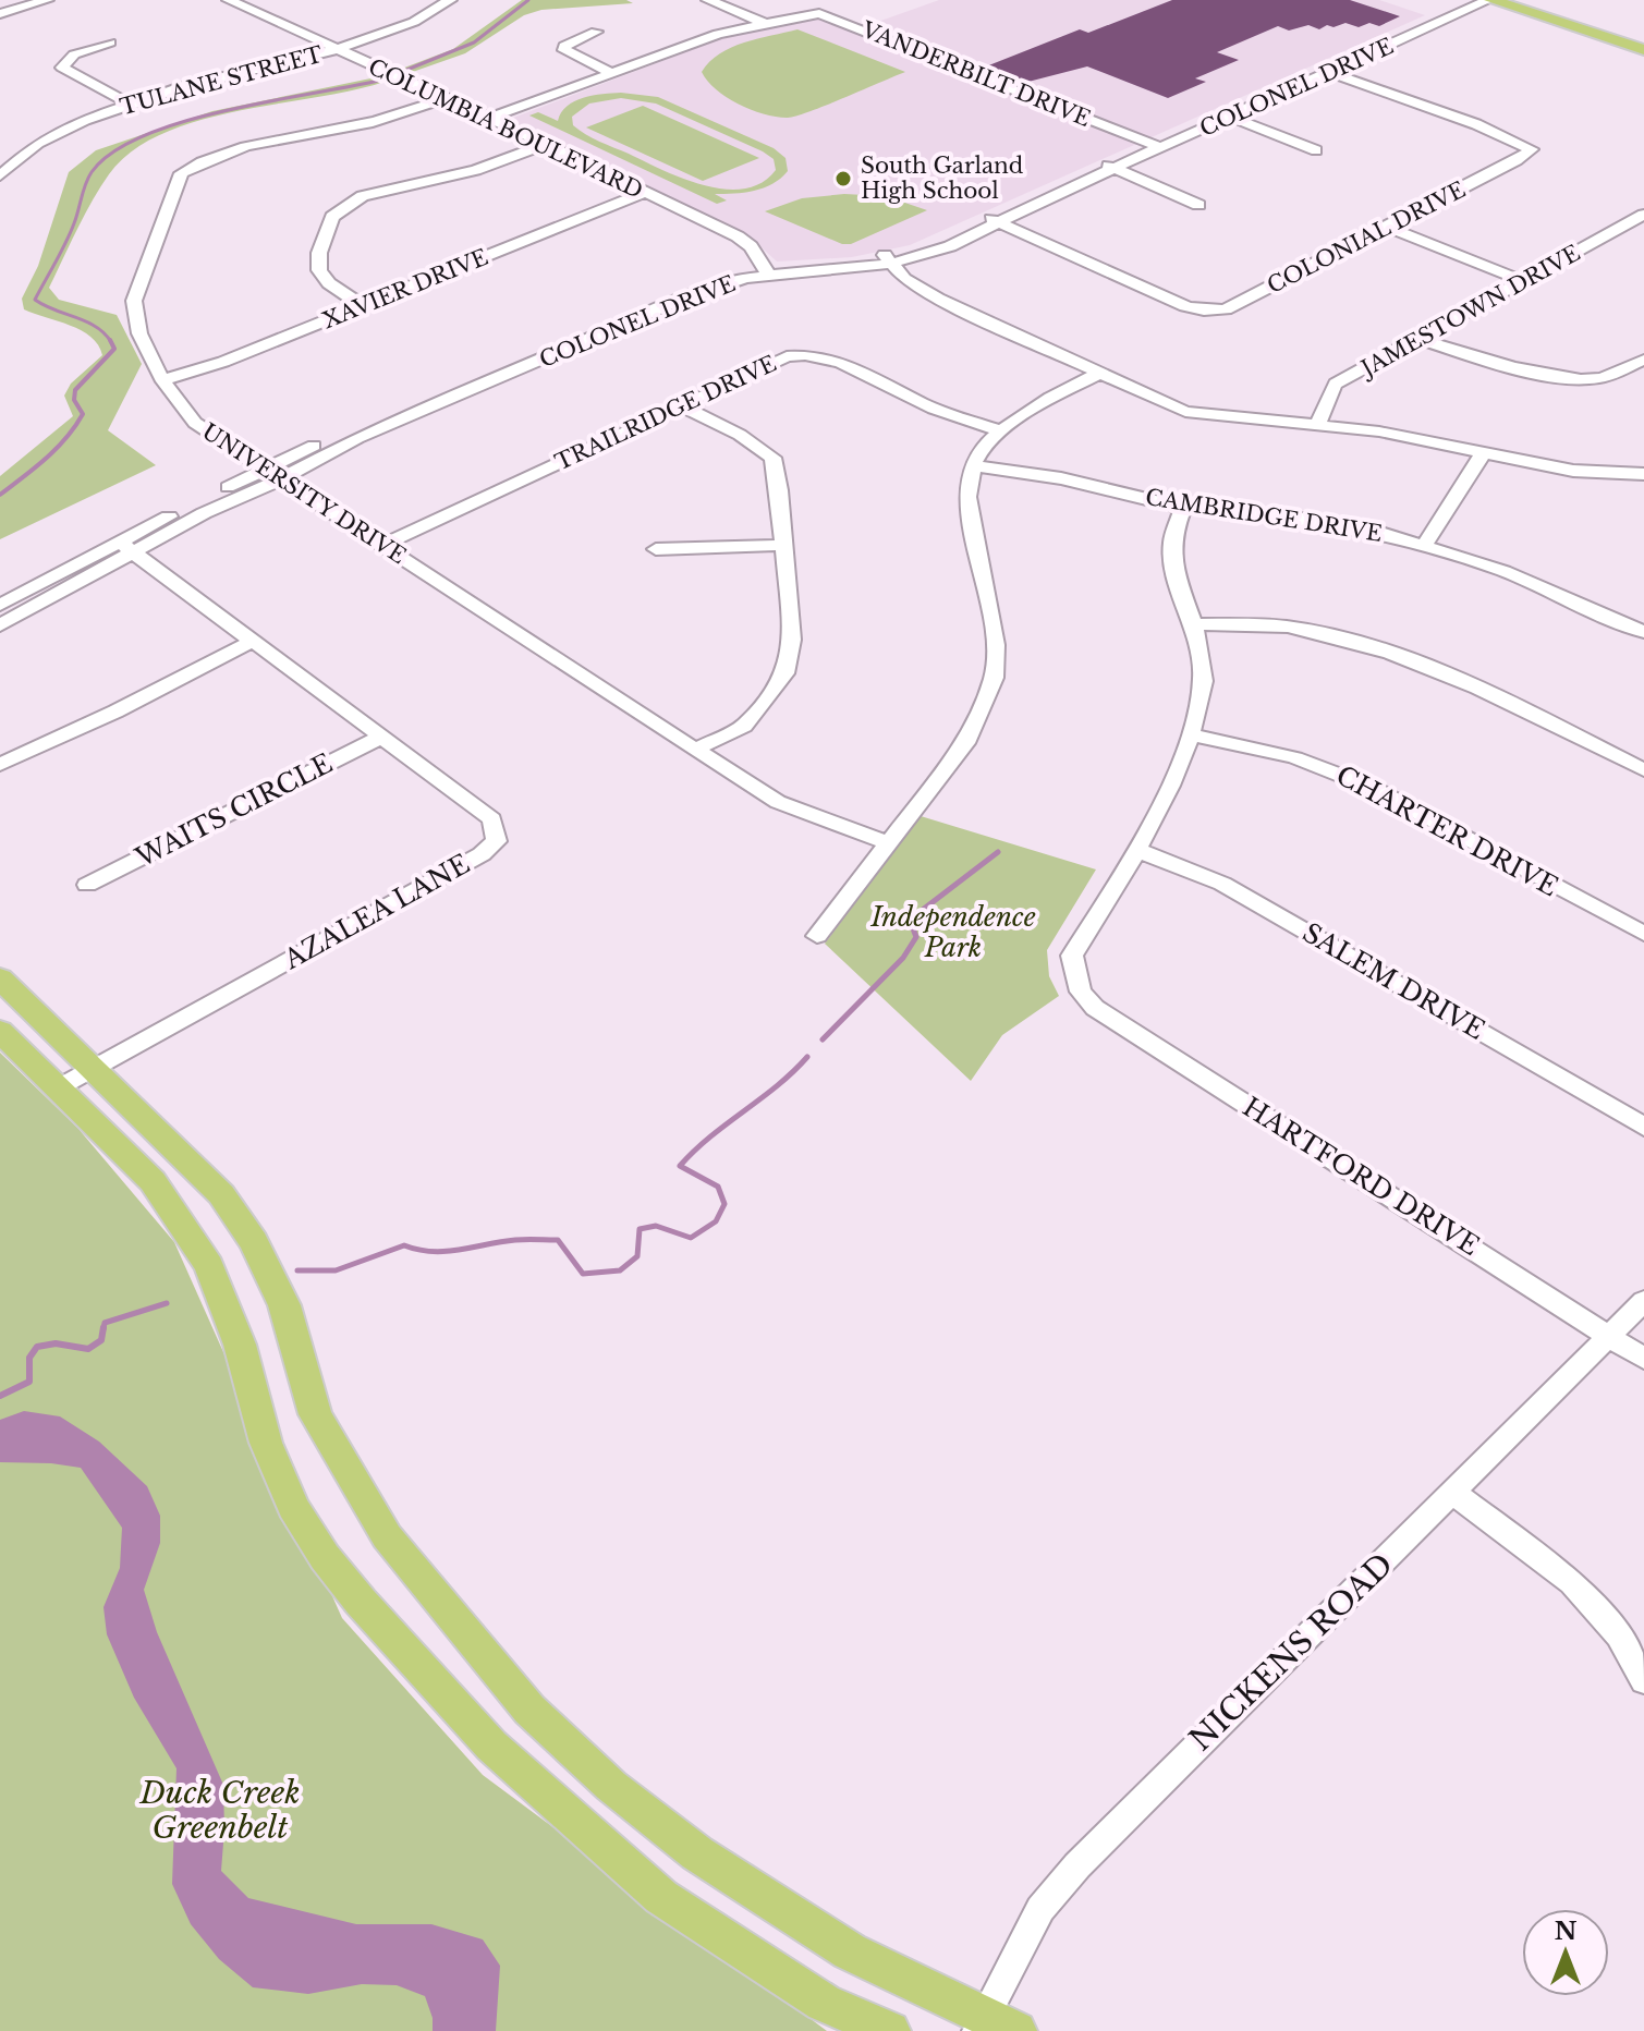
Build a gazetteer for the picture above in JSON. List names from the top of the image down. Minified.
{"streets":{"street":["VANDERBILT DRIVE","TULANE STREET","COLONEL DRIVE","COLUMBIA BOULEVARD","COLONIAL DRIVE","XAVIER DRIVE","JAMESTOWN DRIVE","TRAILRIDGE DRIVE","UNIVERSITY DRIVE","CAMBRIDGE DRIVE","WAITS CIRCLE","CHARTER DRIVE","AZALEA LANE","SALEM DRIVE","HARTFORD DRIVE","NICKENS ROAD"]},"crossings":[["VANDERBILT DRIVE","COLONEL DRIVE"],["VANDERBILT DRIVE","COLUMBIA BOULEVARD"],["TULANE STREET","COLUMBIA BOULEVARD"],["COLONEL DRIVE","COLUMBIA BOULEVARD"],["COLONEL DRIVE","COLONIAL DRIVE"],["COLONEL DRIVE","UNIVERSITY DRIVE"],["COLONEL DRIVE","AZALEA LANE"],["COLUMBIA BOULEVARD","XAVIER DRIVE"],["COLUMBIA BOULEVARD","UNIVERSITY DRIVE"],["XAVIER DRIVE","UNIVERSITY DRIVE"],["TRAILRIDGE DRIVE","UNIVERSITY DRIVE"],["WAITS CIRCLE","AZALEA LANE"],["SALEM DRIVE","HARTFORD DRIVE"],["HARTFORD DRIVE","NICKENS ROAD"]],"parks":["Independence Park","Duck Creek Greenbelt"],"places":["South Garland High School"],"north":"top"}
